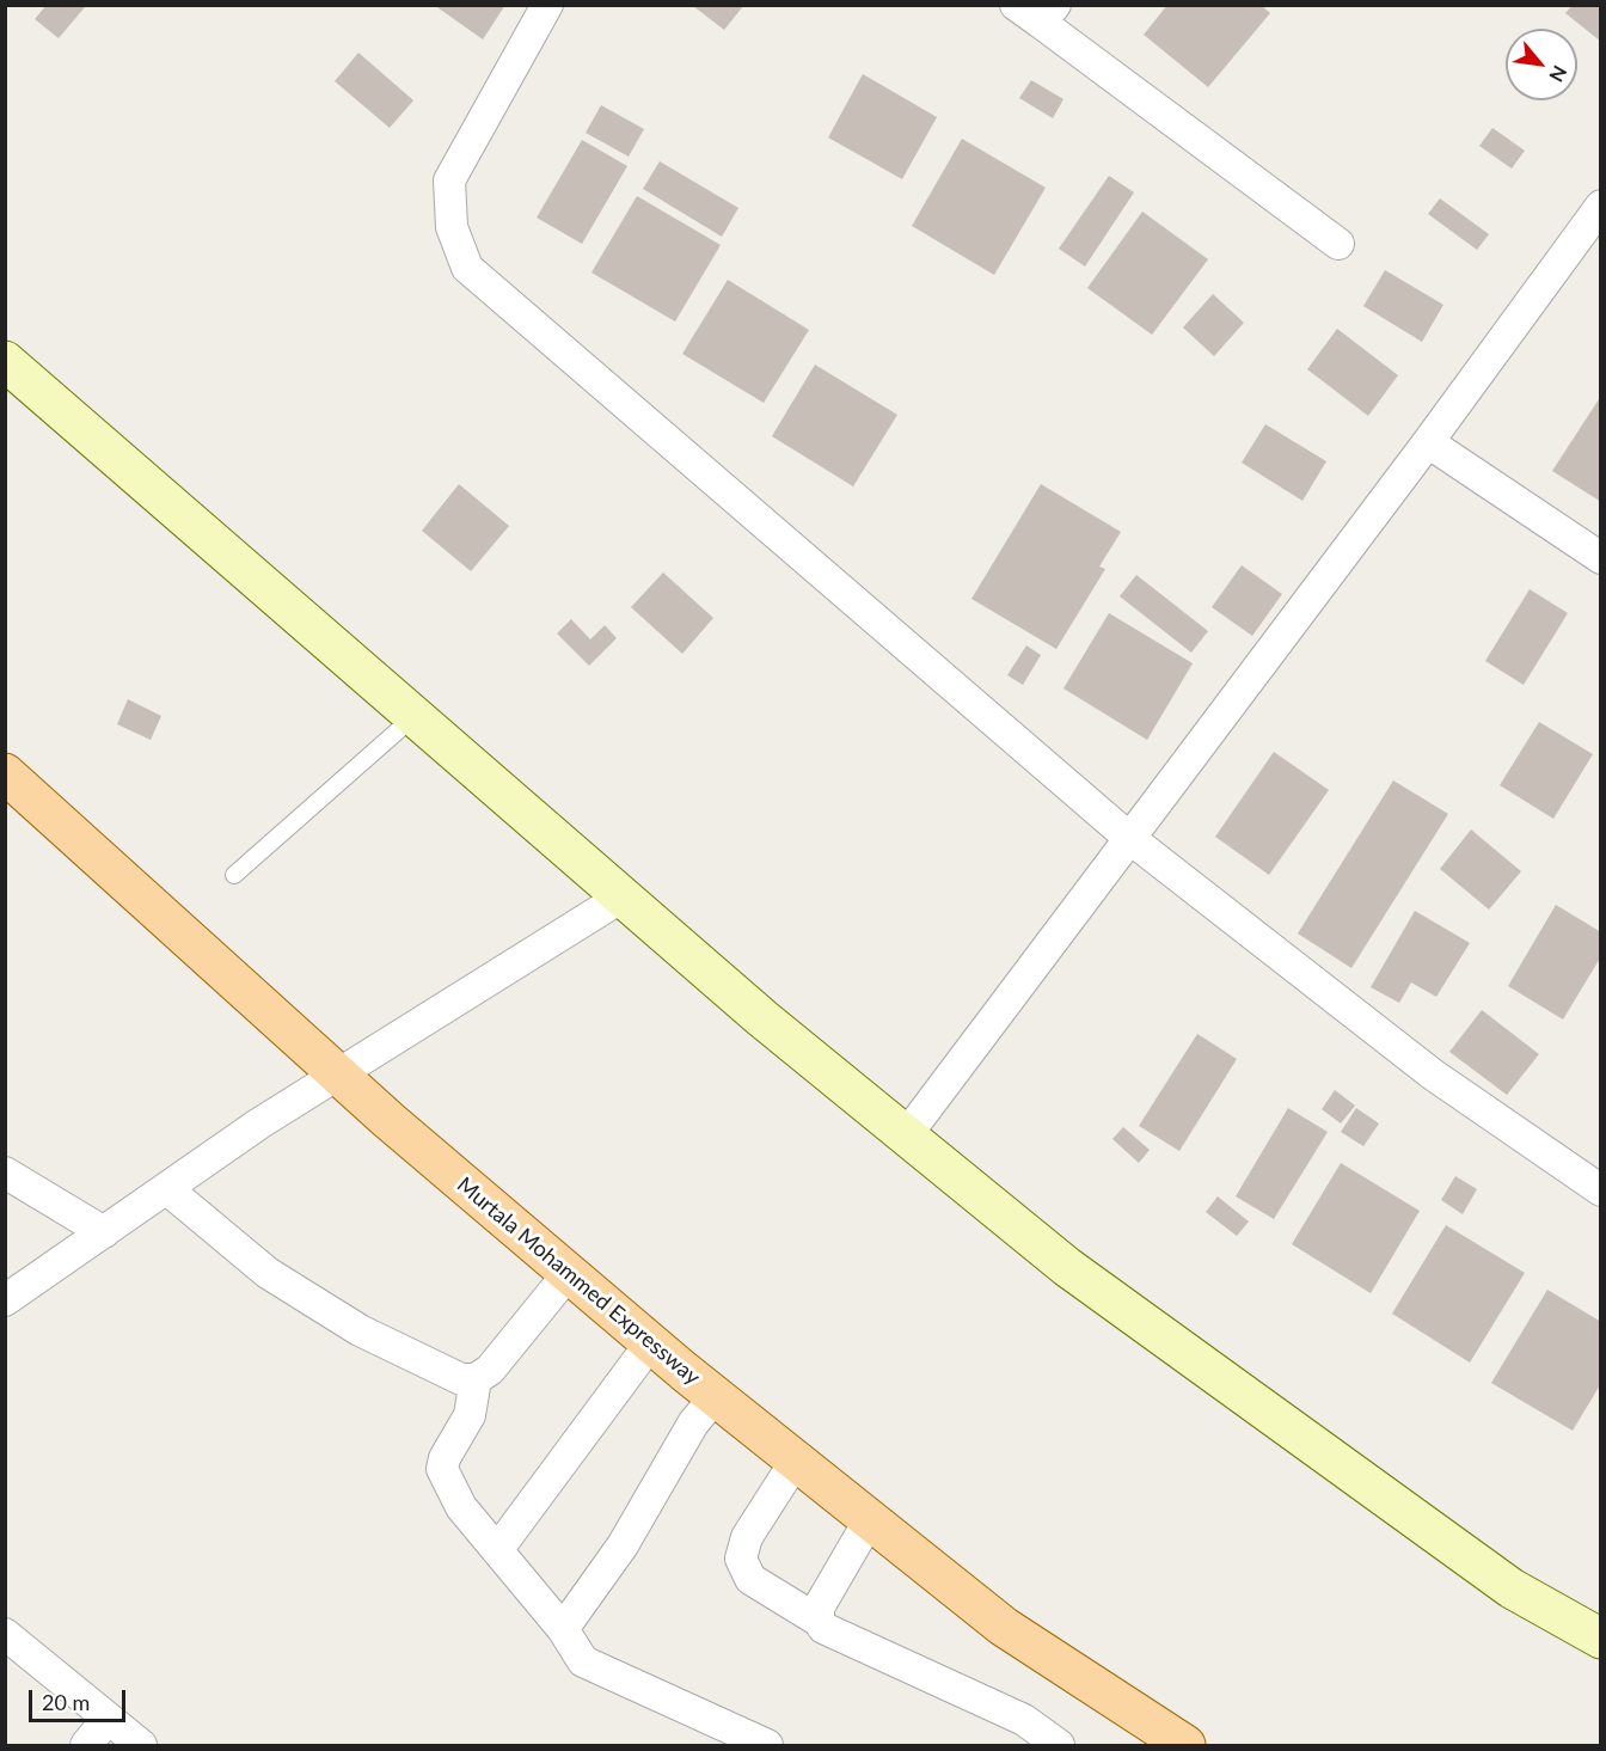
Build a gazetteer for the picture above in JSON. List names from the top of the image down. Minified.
{"streets":{"main road":["Murtala Mohammed Expressway"]},"scale_bar":"20 m","north":"bottom right"}
